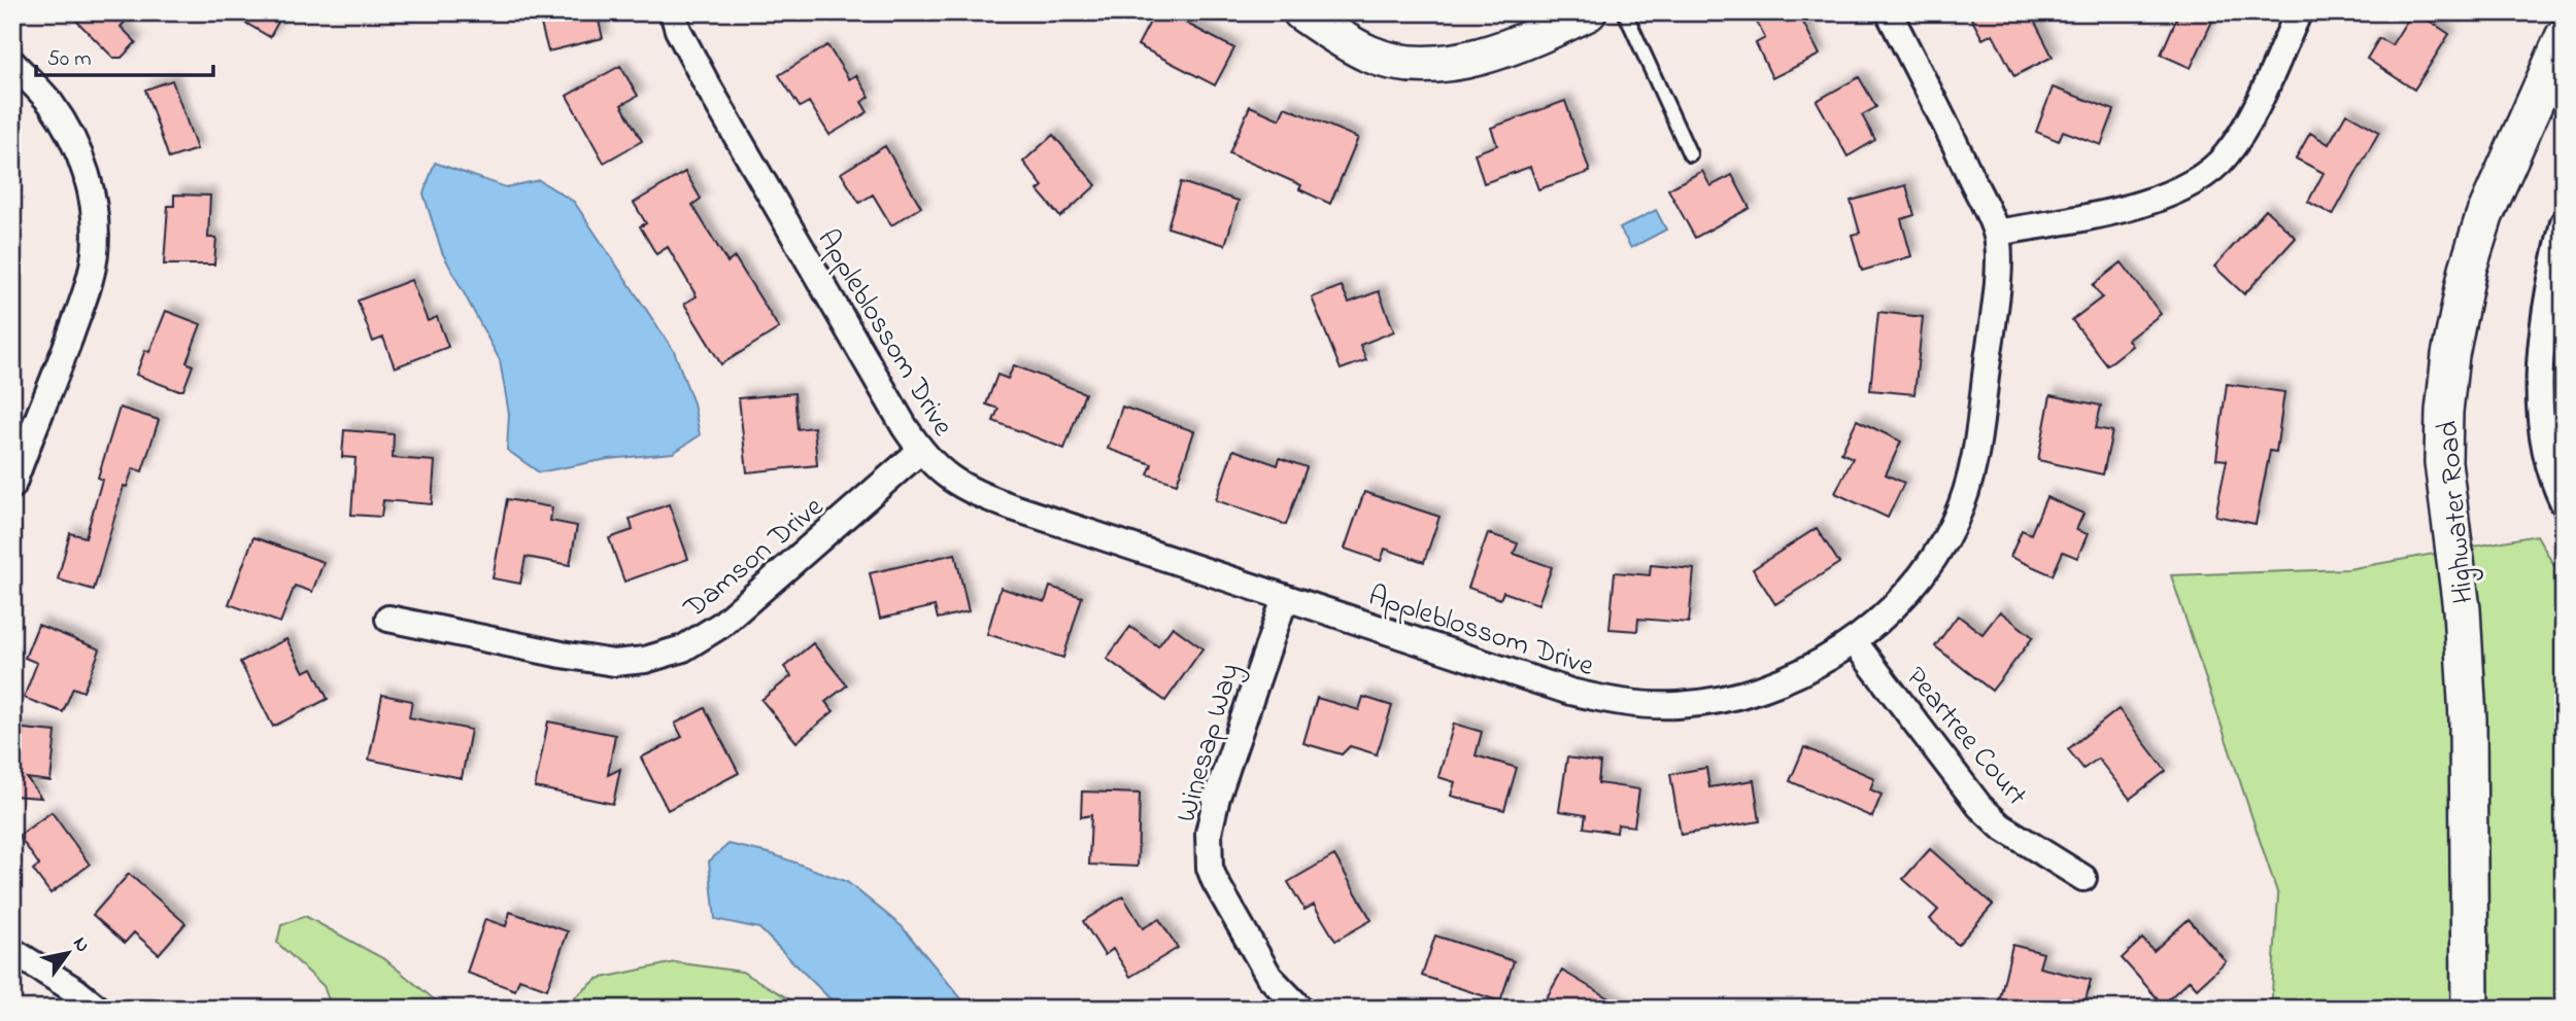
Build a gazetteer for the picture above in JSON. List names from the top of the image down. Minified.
{"streets":{"street":["Appleblossom Drive","Highwater Road","Damson Drive","Peartree Court","Winesap Way"]},"crossings":[["Appleblossom Drive","Damson Drive"],["Appleblossom Drive","Peartree Court"],["Appleblossom Drive","Winesap Way"]],"scale_bar":"50 m","north":"top right"}
